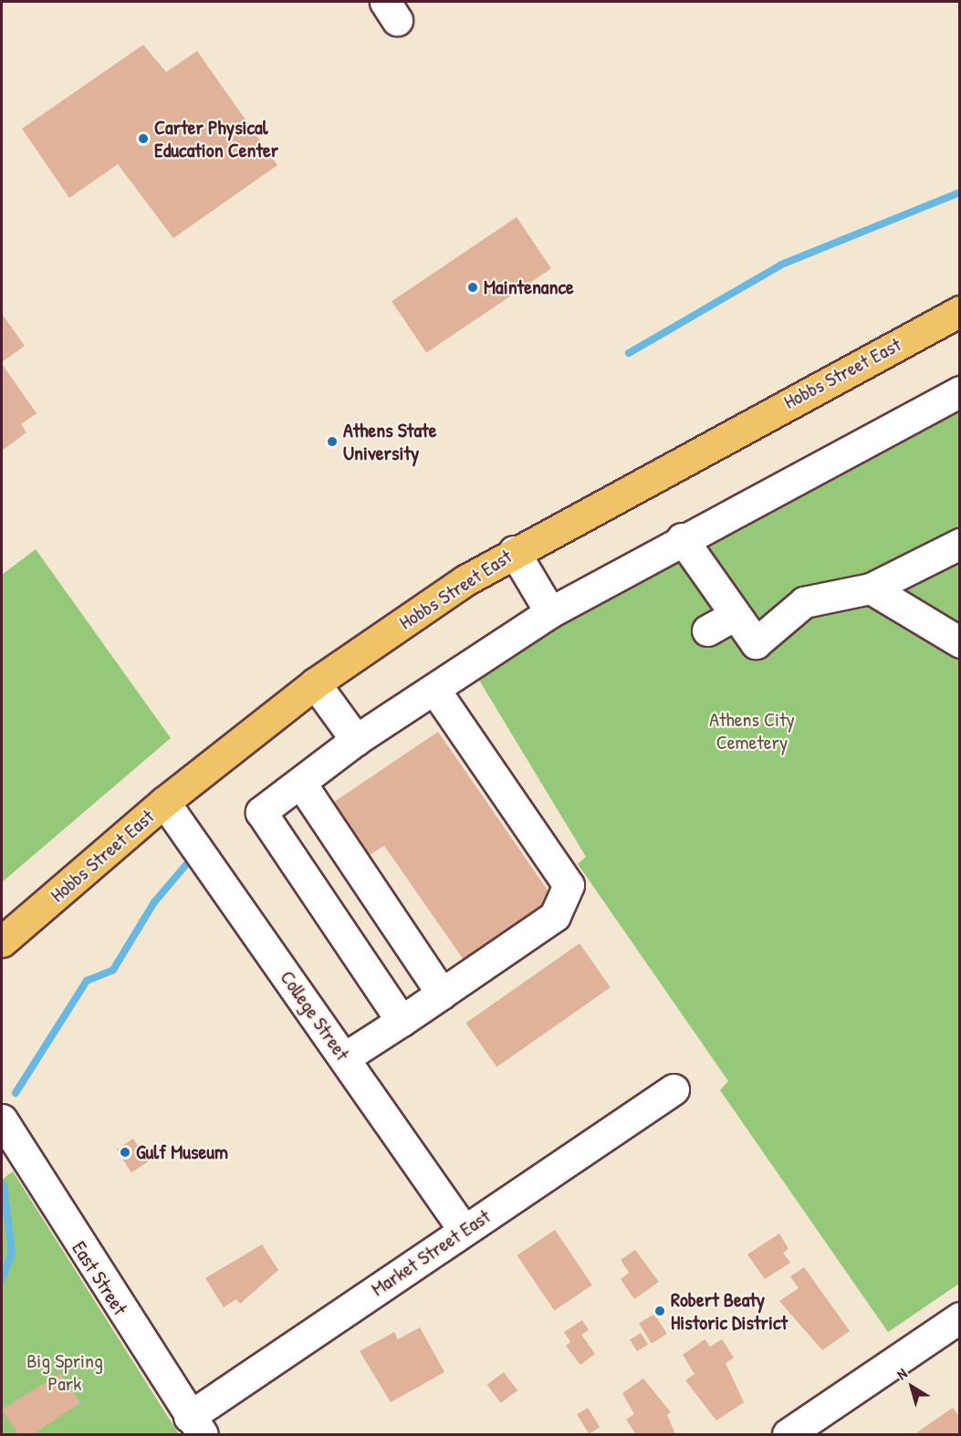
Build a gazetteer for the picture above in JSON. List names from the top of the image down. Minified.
{"streets":{"main road":["Hobbs Street East"],"street":["College Street","Market Street East","East Street"]},"crossings":[["Hobbs Street East","College Street"],["College Street","Market Street East"],["Market Street East","East Street"]],"parks":["Athens City Cemetery","Big Spring Park"],"places":["Carter Physical Education Center","Maintenance","Athens State University","Gulf Museum","Robert Beaty Historic District"],"north":"top left"}
